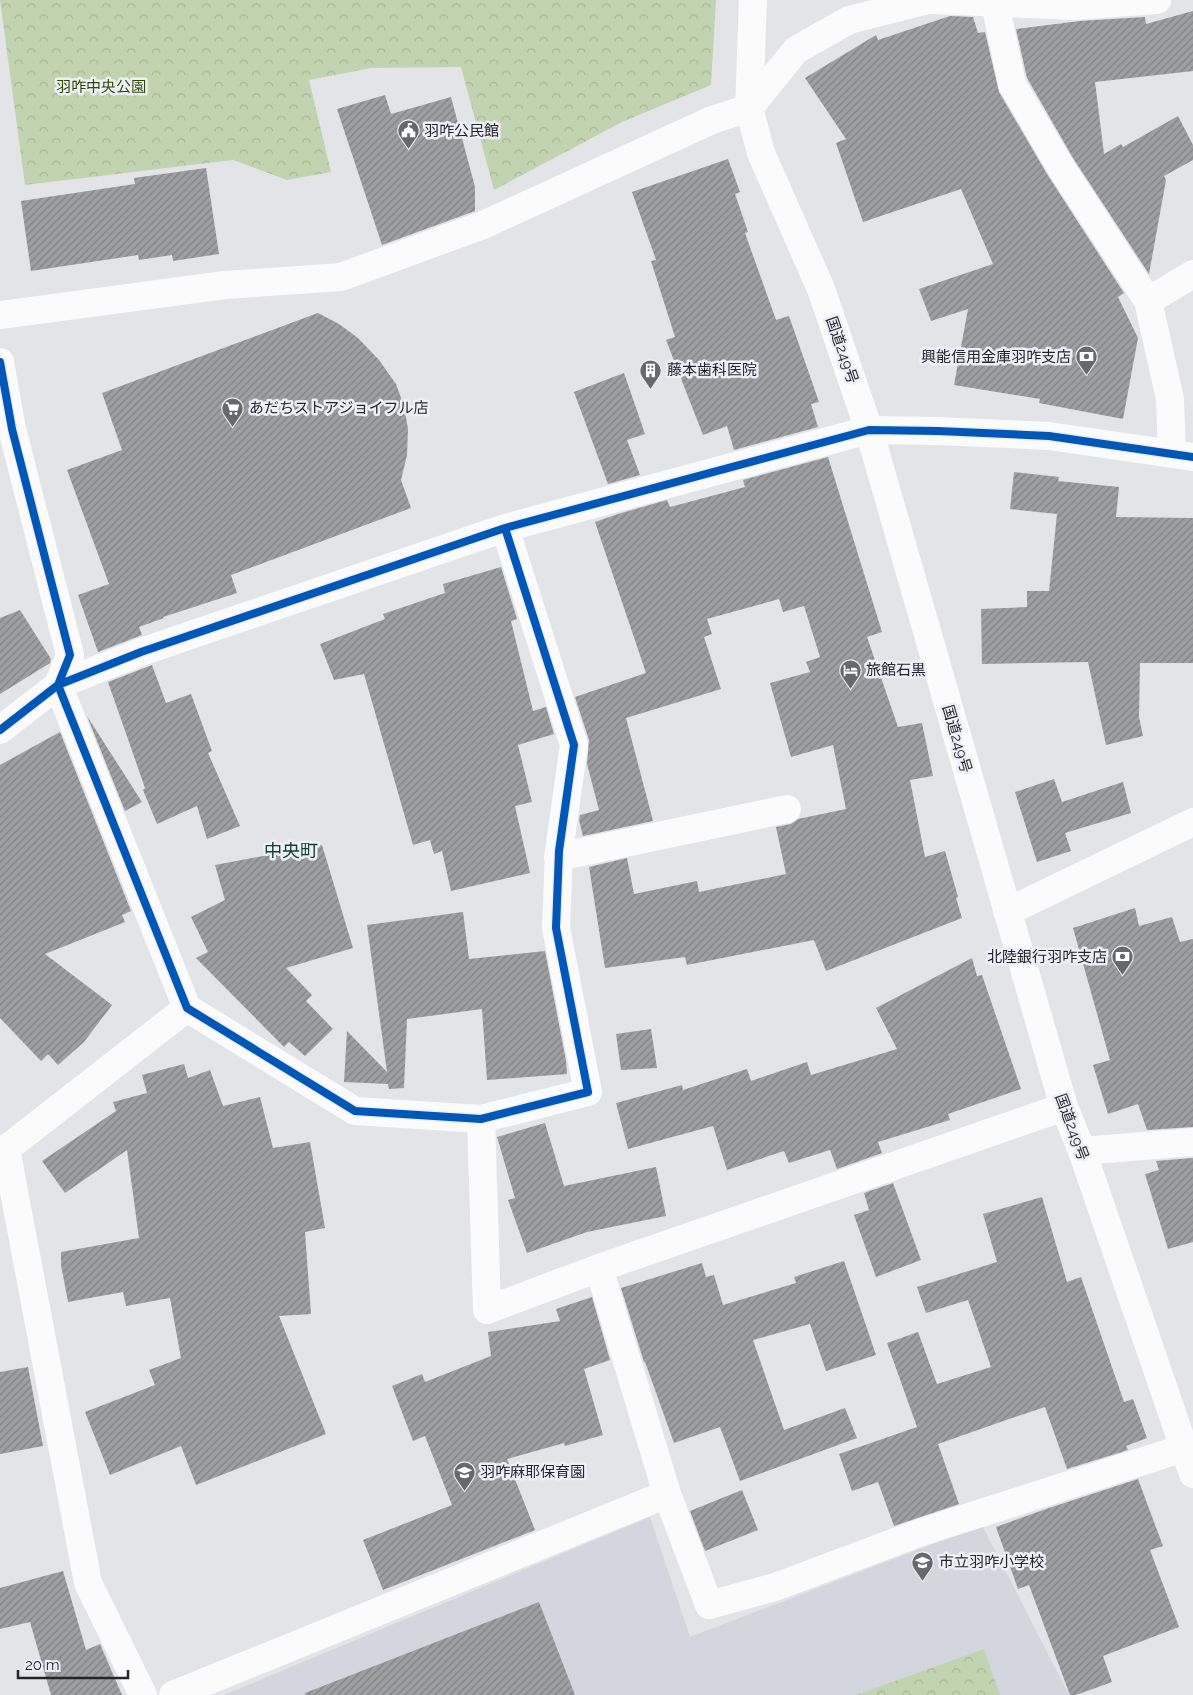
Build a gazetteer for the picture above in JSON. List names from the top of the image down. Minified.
{"streets":{"main road":["国道249号"]},"districts":["中央町"],"parks":["羽咋中央公園"],"places":{"public building":["羽咋公民館"],"bank":["興能信用金庫羽咋支店","北陸銀行羽咋支店"],"building":["藤本歯科医院"],"supermarket":["あだちストアジョイフル店"],"hotel":["旅館石黒"],"school or university":["羽咋麻耶保育園","市立羽咋小学校"]},"scale_bar":"20 m"}
